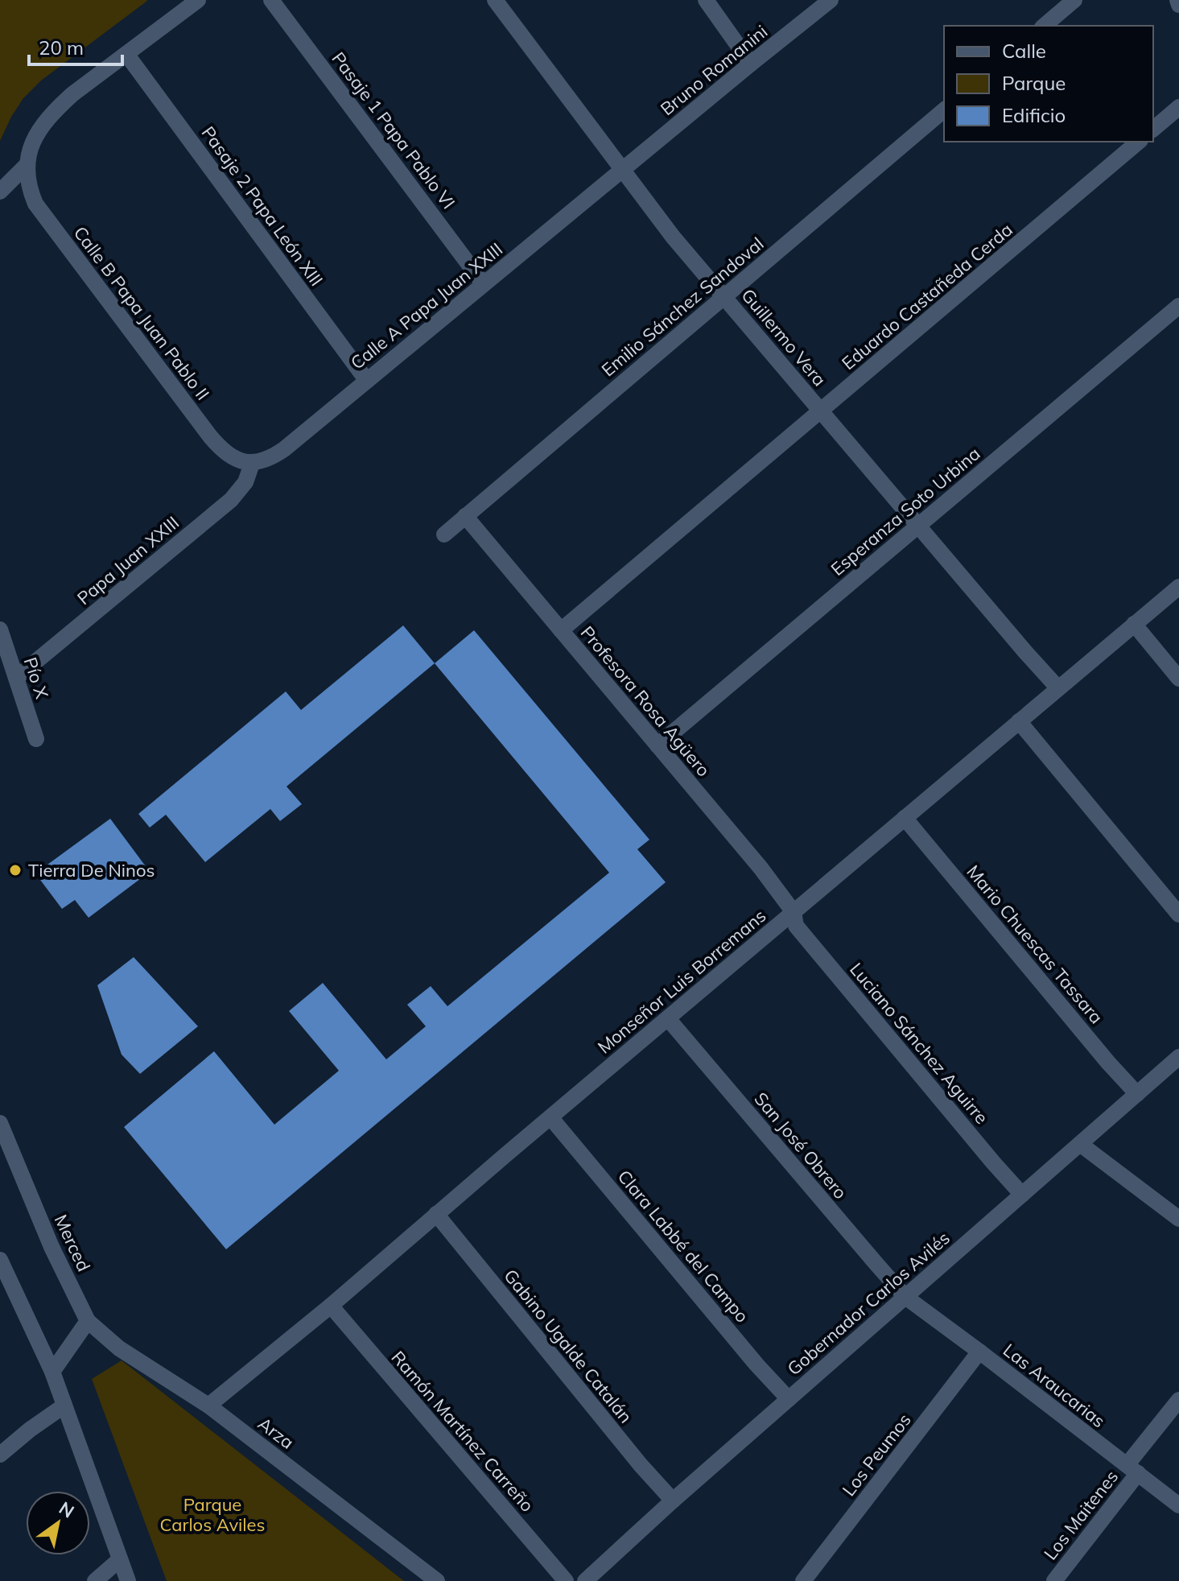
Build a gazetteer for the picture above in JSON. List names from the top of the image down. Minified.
{"streets":{"street":["Bruno Romanini","Pasaje 1 Papa Pablo VI","Pasaje 2 Papa León XIII","Eduardo Castañeda Cerda","Calle A Papa Juan XXIII","Emilio Sánchez Sandoval","Calle B Papa Juan Pablo II","Guillermo Vera","Esperanza Soto Urbina","Papa Juan XXIII","Pío X","Profesora Rosa Agüero","Mario Chuescas Tassara","Monseñor Luis Borremans","Luciano Sánchez Aguirre","San José Obrero","Merced","Clara Labbé del Campo","Gobernador Carlos Avilés","Gabino Ugalde Catalán","Las Araucarias","Ramón Martínez Carreño","Arza","Los Peumos","Los Maitenes"]},"crossings":[["Bruno Romanini","Calle A Papa Juan XXIII"],["Bruno Romanini","Guillermo Vera"],["Pasaje 1 Papa Pablo VI","Calle A Papa Juan XXIII"],["Pasaje 2 Papa León XIII","Calle A Papa Juan XXIII"],["Eduardo Castañeda Cerda","Guillermo Vera"],["Eduardo Castañeda Cerda","Profesora Rosa Agüero"],["Calle A Papa Juan XXIII","Calle B Papa Juan Pablo II"],["Calle A Papa Juan XXIII","Guillermo Vera"],["Calle A Papa Juan XXIII","Papa Juan XXIII"],["Emilio Sánchez Sandoval","Guillermo Vera"],["Emilio Sánchez Sandoval","Profesora Rosa Agüero"],["Calle B Papa Juan Pablo II","Papa Juan XXIII"],["Guillermo Vera","Esperanza Soto Urbina"],["Guillermo Vera","Monseñor Luis Borremans"],["Esperanza Soto Urbina","Profesora Rosa Agüero"],["Papa Juan XXIII","Pío X"],["Profesora Rosa Agüero","Monseñor Luis Borremans"],["Profesora Rosa Agüero","Luciano Sánchez Aguirre"],["Mario Chuescas Tassara","Monseñor Luis Borremans"],["Mario Chuescas Tassara","Gobernador Carlos Avilés"],["Monseñor Luis Borremans","Luciano Sánchez Aguirre"],["Monseñor Luis Borremans","San José Obrero"],["Monseñor Luis Borremans","Clara Labbé del Campo"],["Monseñor Luis Borremans","Gabino Ugalde Catalán"],["Monseñor Luis Borremans","Ramón Martínez Carreño"],["Monseñor Luis Borremans","Arza"],["Luciano Sánchez Aguirre","Gobernador Carlos Avilés"],["San José Obrero","Gobernador Carlos Avilés"],["San José Obrero","Las Araucarias"],["Merced","Arza"],["Clara Labbé del Campo","Gobernador Carlos Avilés"],["Gobernador Carlos Avilés","Gabino Ugalde Catalán"],["Gobernador Carlos Avilés","Las Araucarias"],["Las Araucarias","Los Peumos"],["Las Araucarias","Los Maitenes"]],"parks":["Parque Carlos Aviles"],"places":["Tierra De Ninos"],"legend":["Calle","Parque","Edificio"],"scale_bar":"20 m","north":"top right"}
